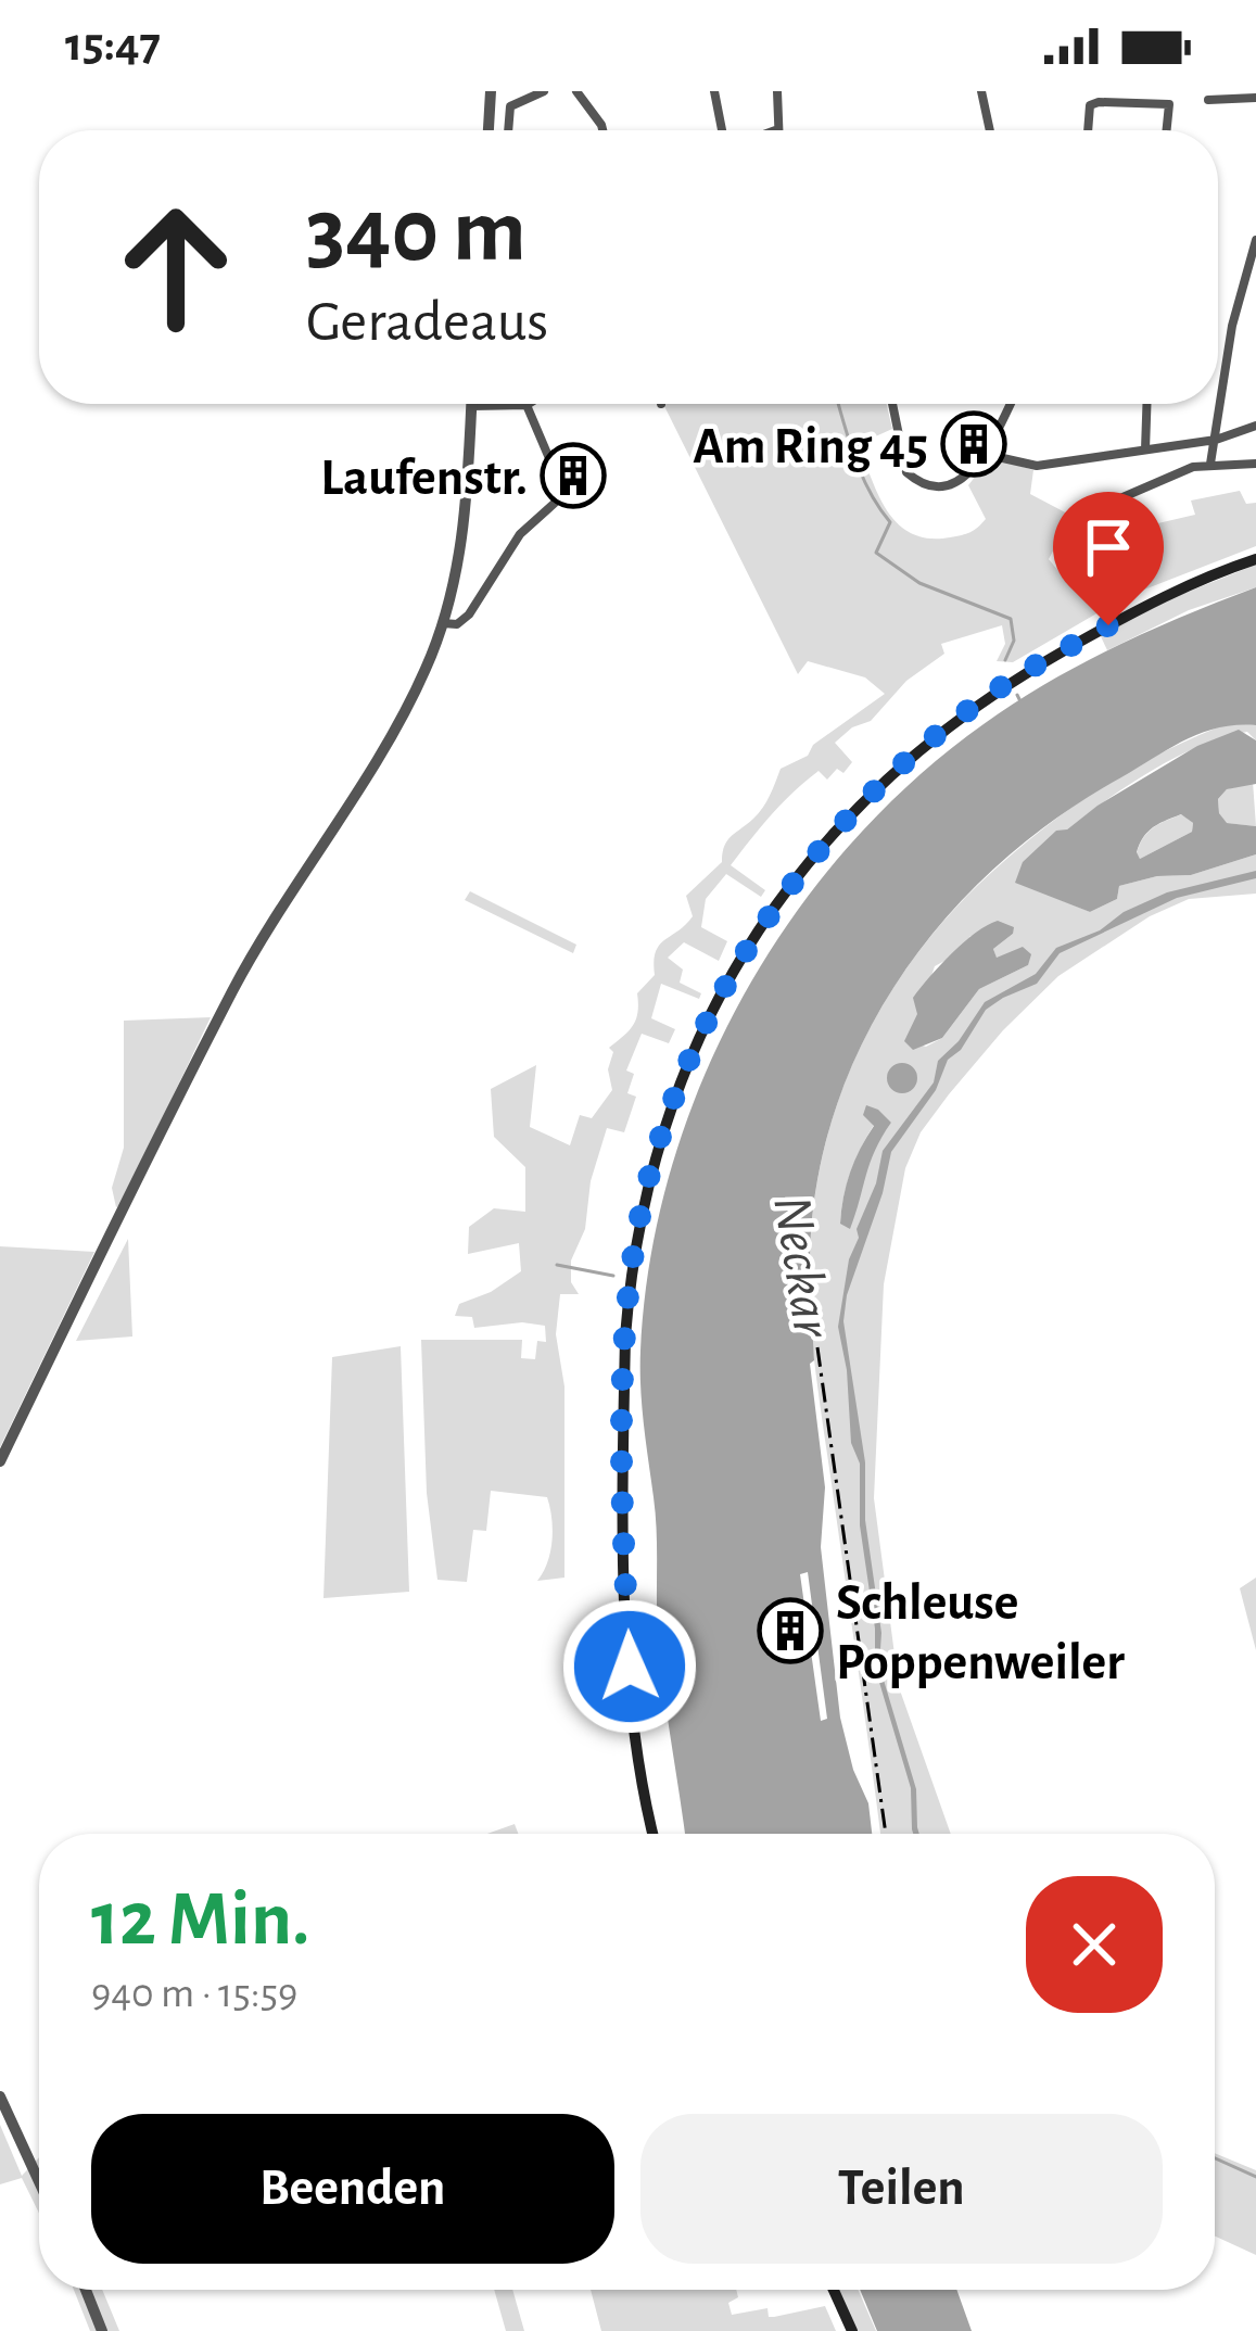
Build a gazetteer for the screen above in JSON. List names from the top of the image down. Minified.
{"water":["Neckar"],"places":{"building":["Am Ring 45","Laufenstr.","Schleuse Poppenweiler"]},"page":{"status":"15:47","turn":["340 m","Geradeaus"],"heading":["12 Min.","940 m · 15:59"],"buttons":["Beenden","Teilen"]}}
